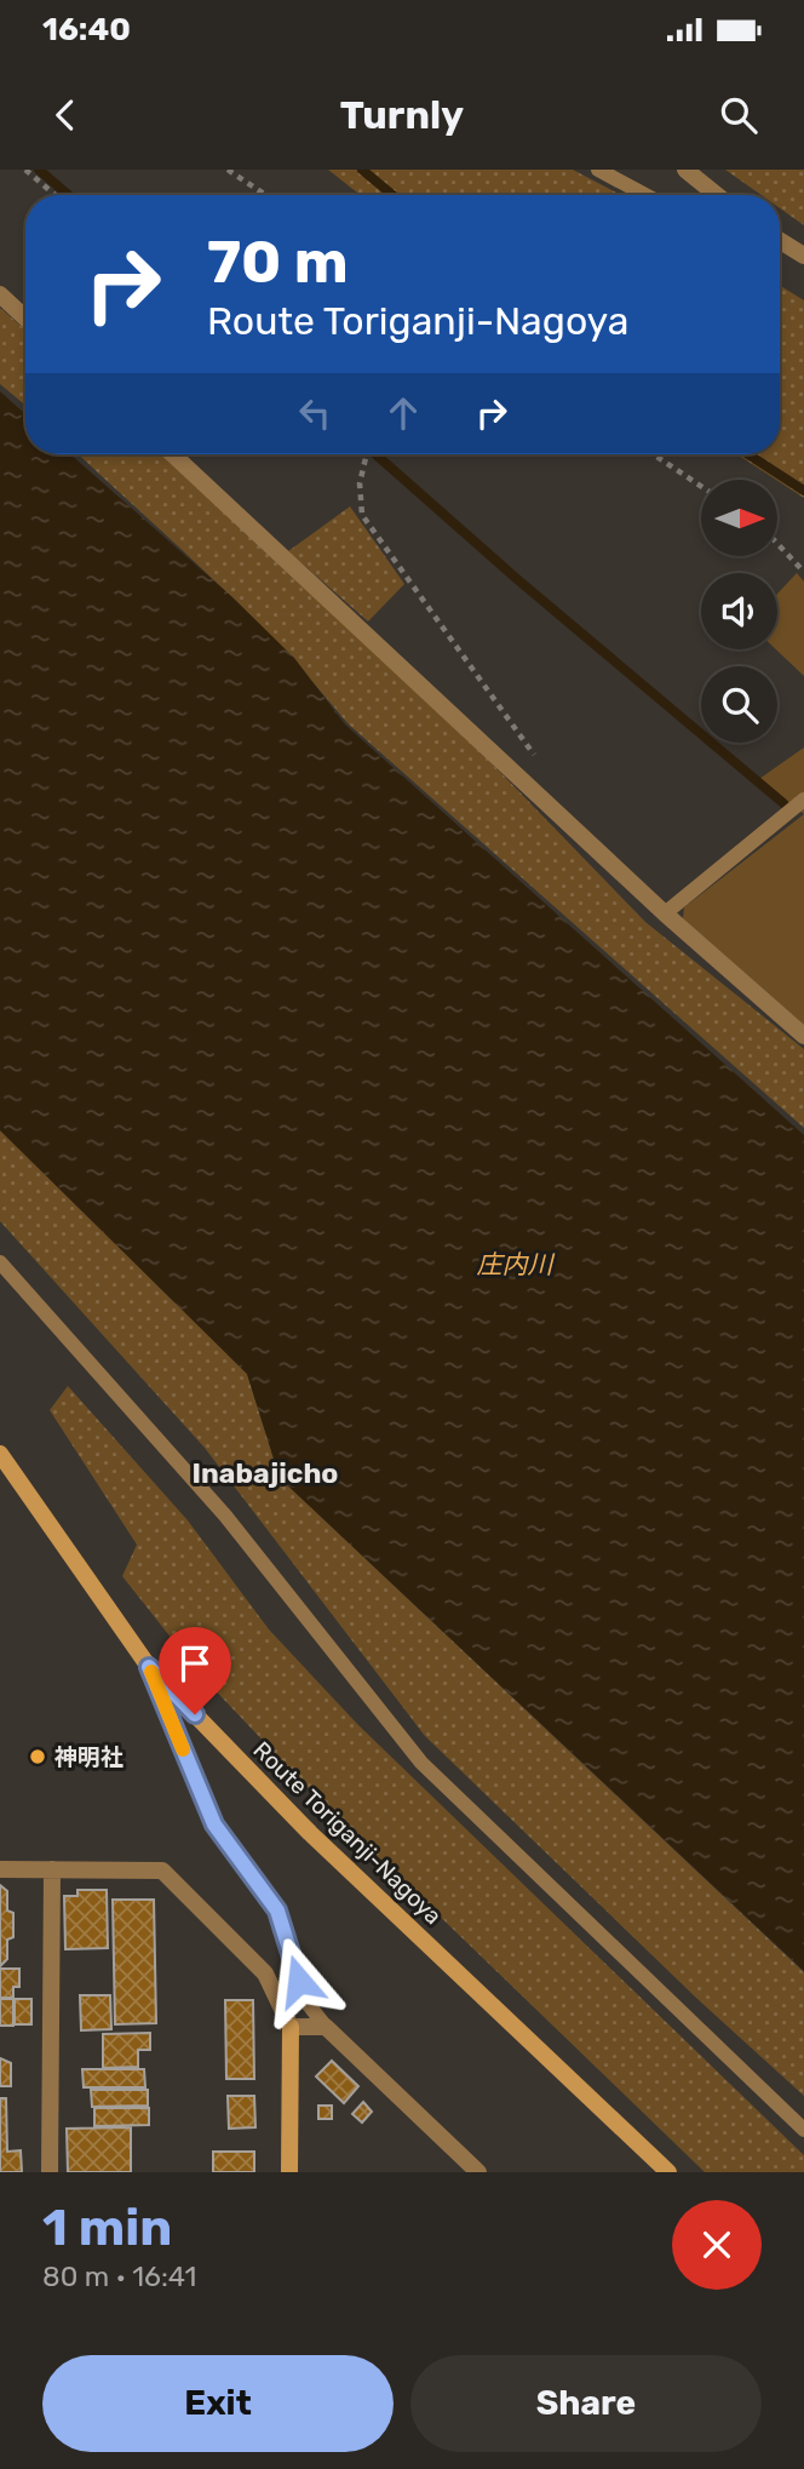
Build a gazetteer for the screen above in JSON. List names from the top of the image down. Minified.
{"streets":{"main road":["Route Toriganji-Nagoya"]},"districts":["Inabajicho"],"water":["庄内川"],"places":["神明社"],"north":"right","page":{"status":"16:40","header":"Turnly","turn":["70 m","Route Toriganji-Nagoya"],"heading":["1 min","80 m · 16:41"],"buttons":["Exit","Share"]}}
